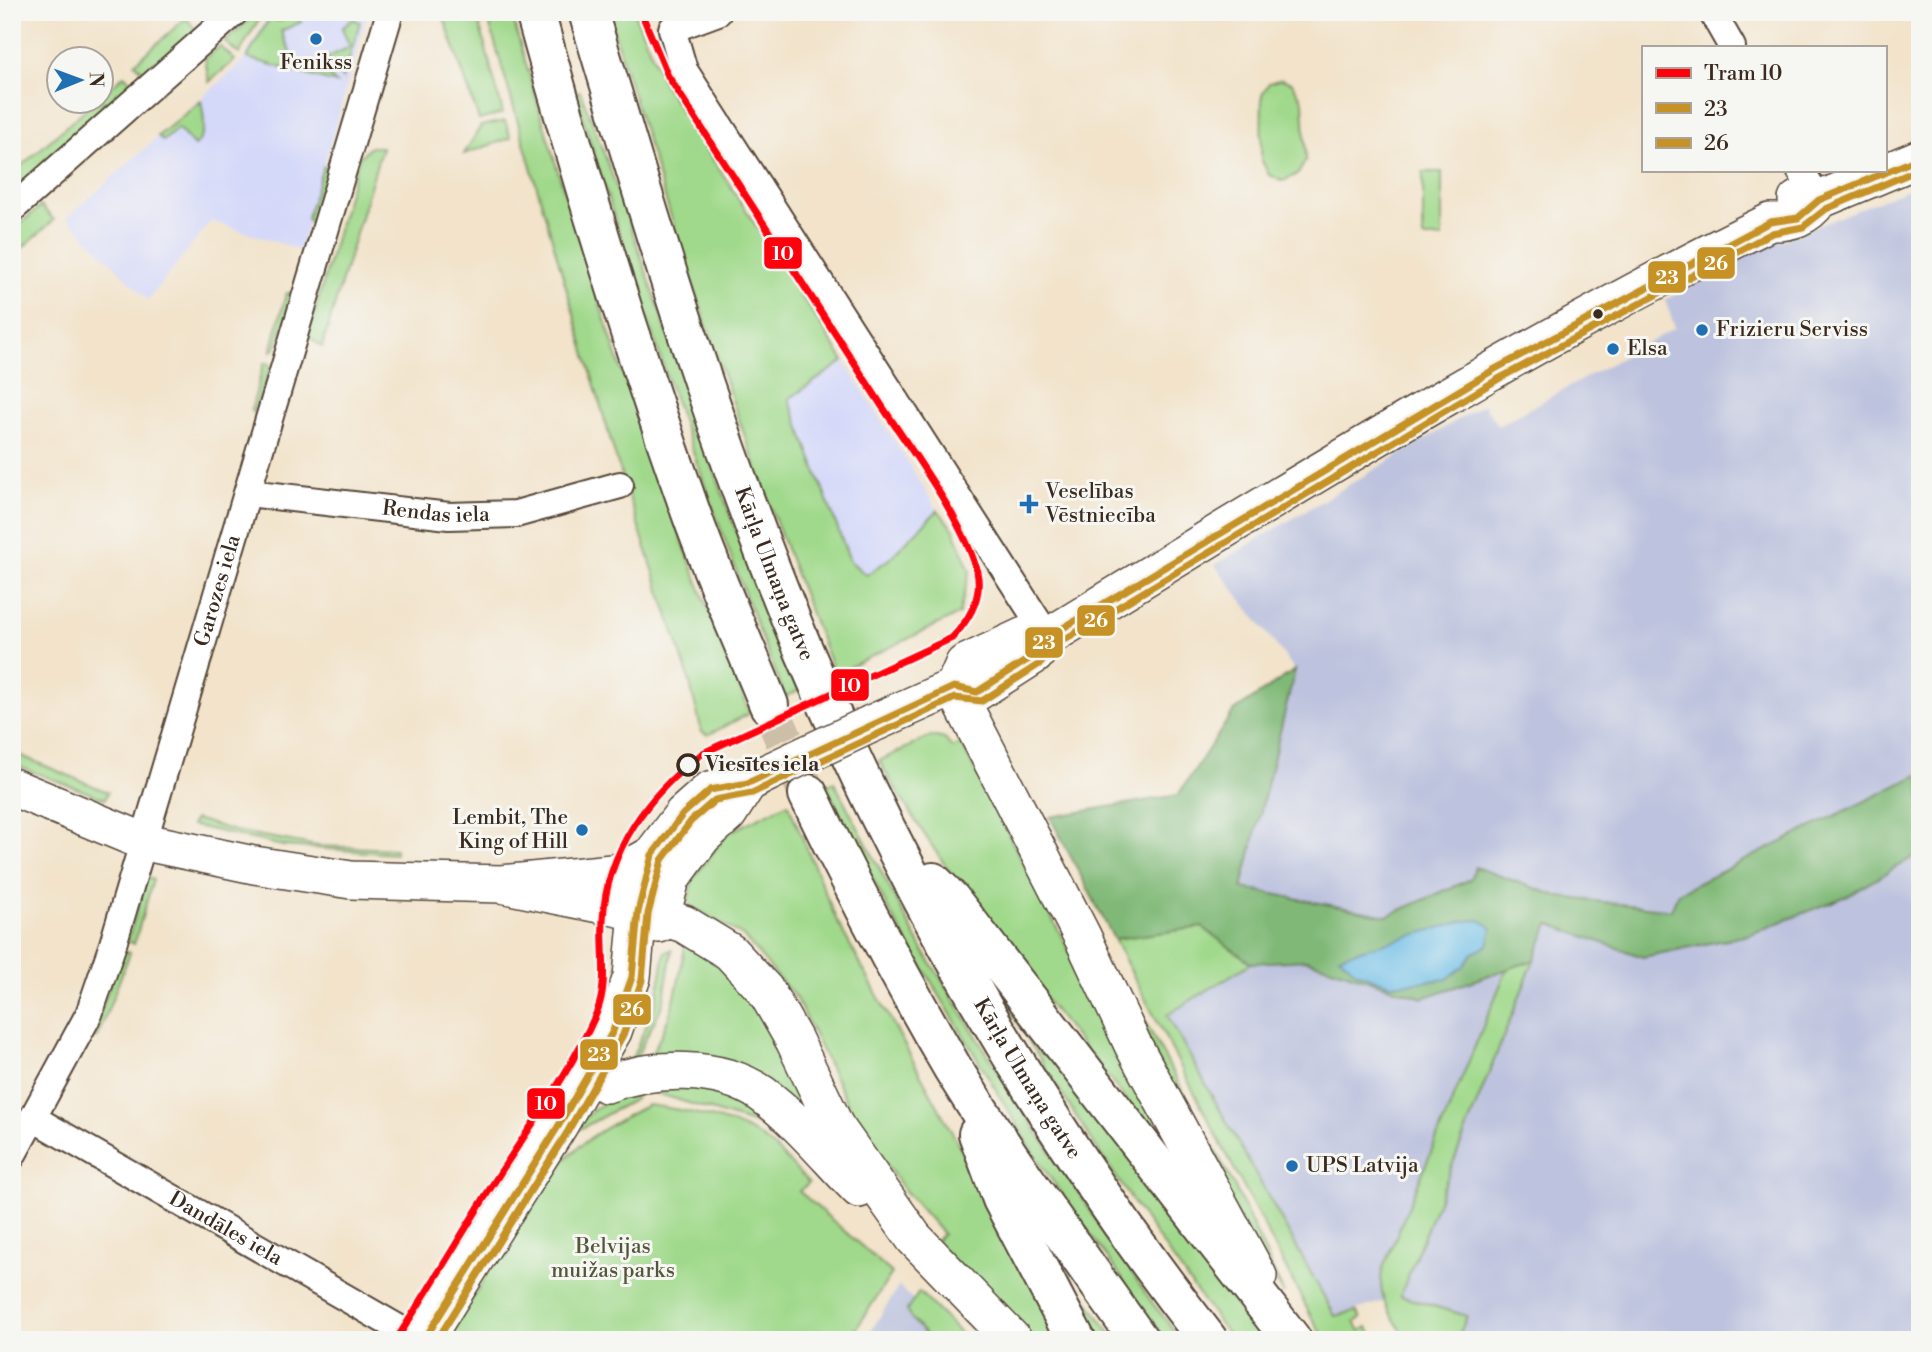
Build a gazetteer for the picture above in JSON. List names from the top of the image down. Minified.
{"streets":{"highway":["Kārļa Ulmaņa gatve"],"street":["Rendas iela","Garozes iela","Dandāles iela"]},"crossings":[["Rendas iela","Garozes iela"],["Garozes iela","Dandāles iela"]],"parks":["Belvijas muižas parks"],"places":{"other":["Fenikss","Frizieru Serviss","Elsa","Viesītes iela","Lembit, The King of Hill","UPS Latvija"],"health":["Veselības Vēstniecība"]},"lines":["tram line 10","transit line 23","transit line 26"],"legend":["Tram 10","23","26"],"north":"right"}
